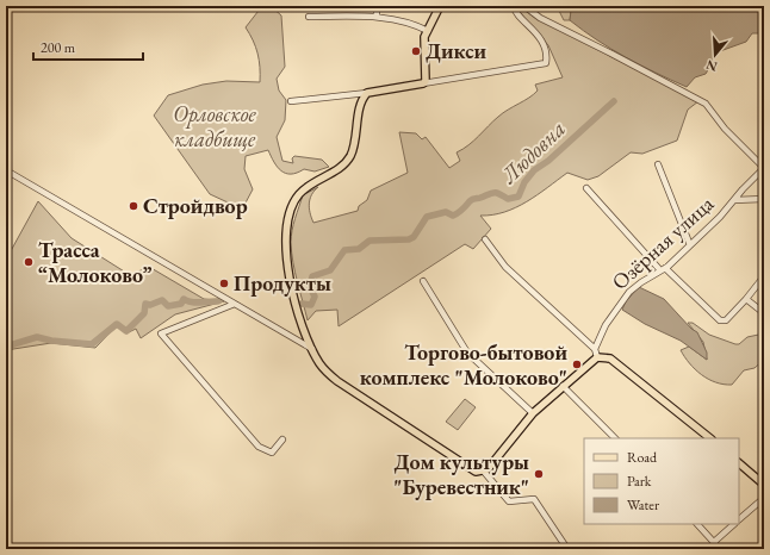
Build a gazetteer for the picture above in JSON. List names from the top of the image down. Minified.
{"streets":{"street":["Озёрная улица"]},"water":["Людовна"],"parks":["Орловское кладбище"],"places":["Дикси","Стройдвор","Трасса “Молоково”","Продукты","Торгово-бытовой комплекс \"Молоково\"","Дом культуры \"Буревестник\""],"legend":["Road","Park","Water"],"scale_bar":"200 m","north":"bottom"}
